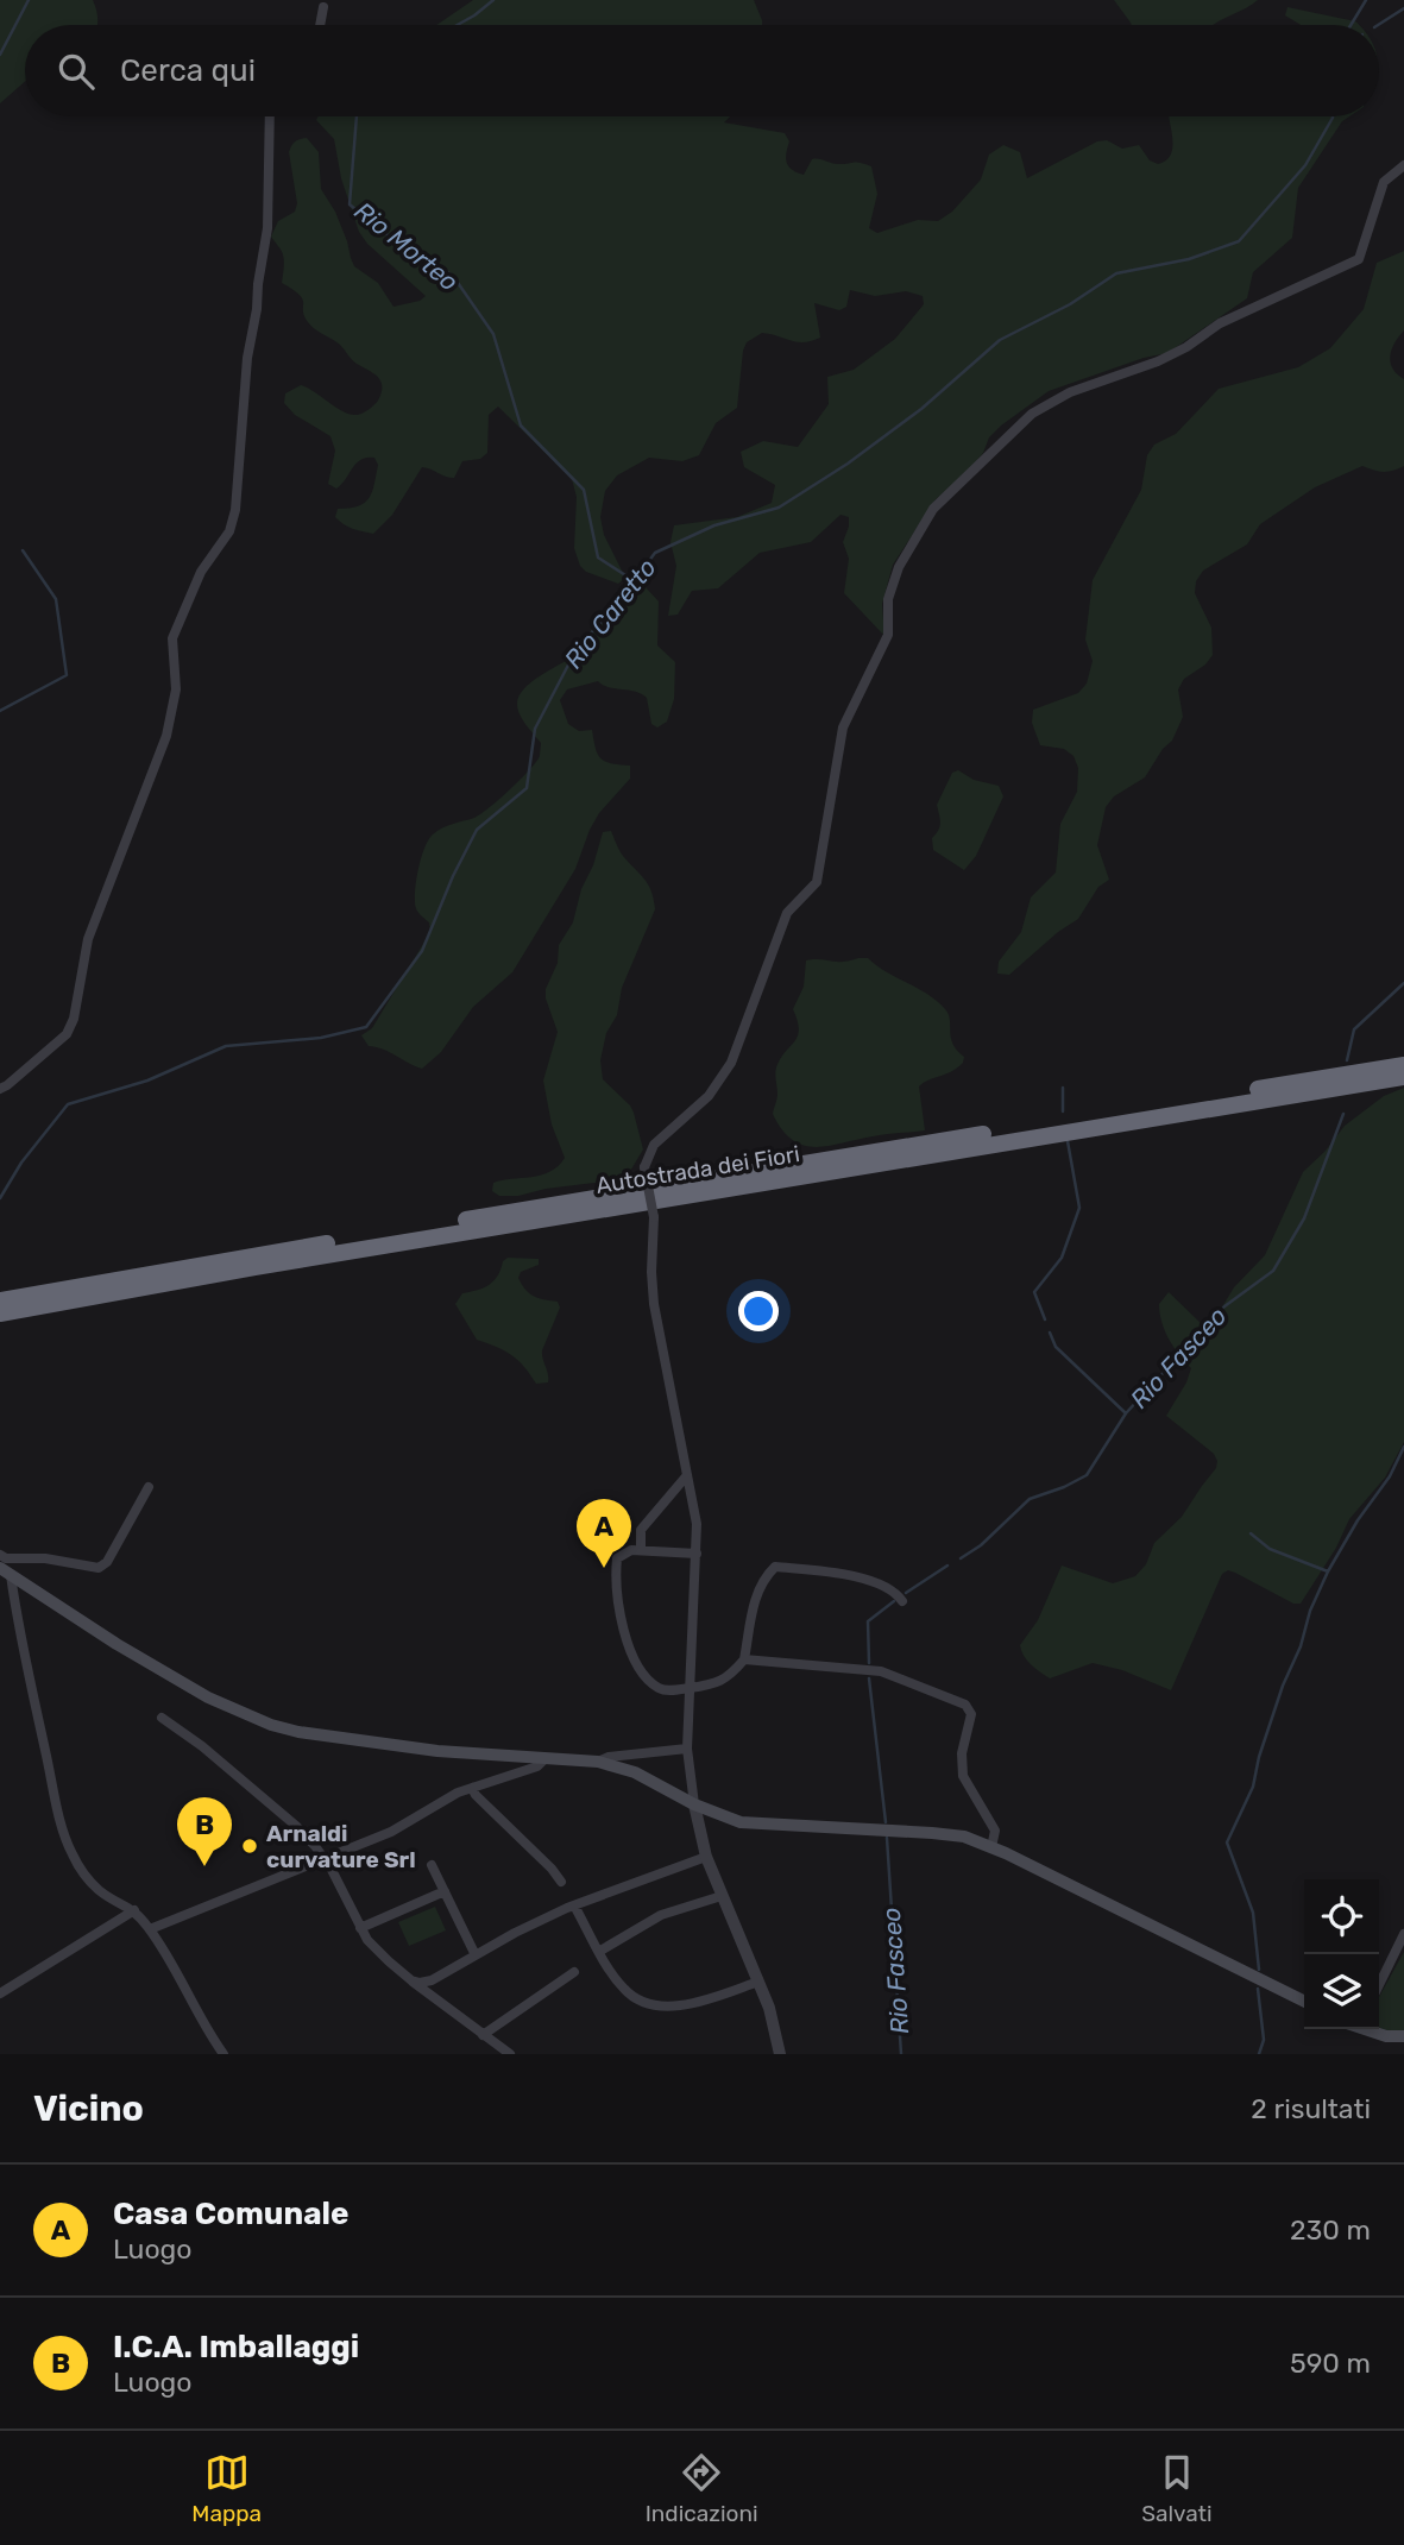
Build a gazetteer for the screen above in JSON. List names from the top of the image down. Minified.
{"streets":{"highway":["Autostrada dei Fiori"]},"water":["Rio Morteo","Rio Caretto","Rio Fasceo"],"places":["Arnaldi curvature Srl"],"page":{"search":"Cerca qui","pins":["A","B"],"heading":["Vicino","2 risultati"],"list":[{"mark":"A","name":"Casa Comunale","note":"Luogo","value":"230 m"},{"mark":"B","name":"I.C.A. Imballaggi","note":"Luogo","value":"590 m"}],"nav":["Mappa","Indicazioni","Salvati"]}}
